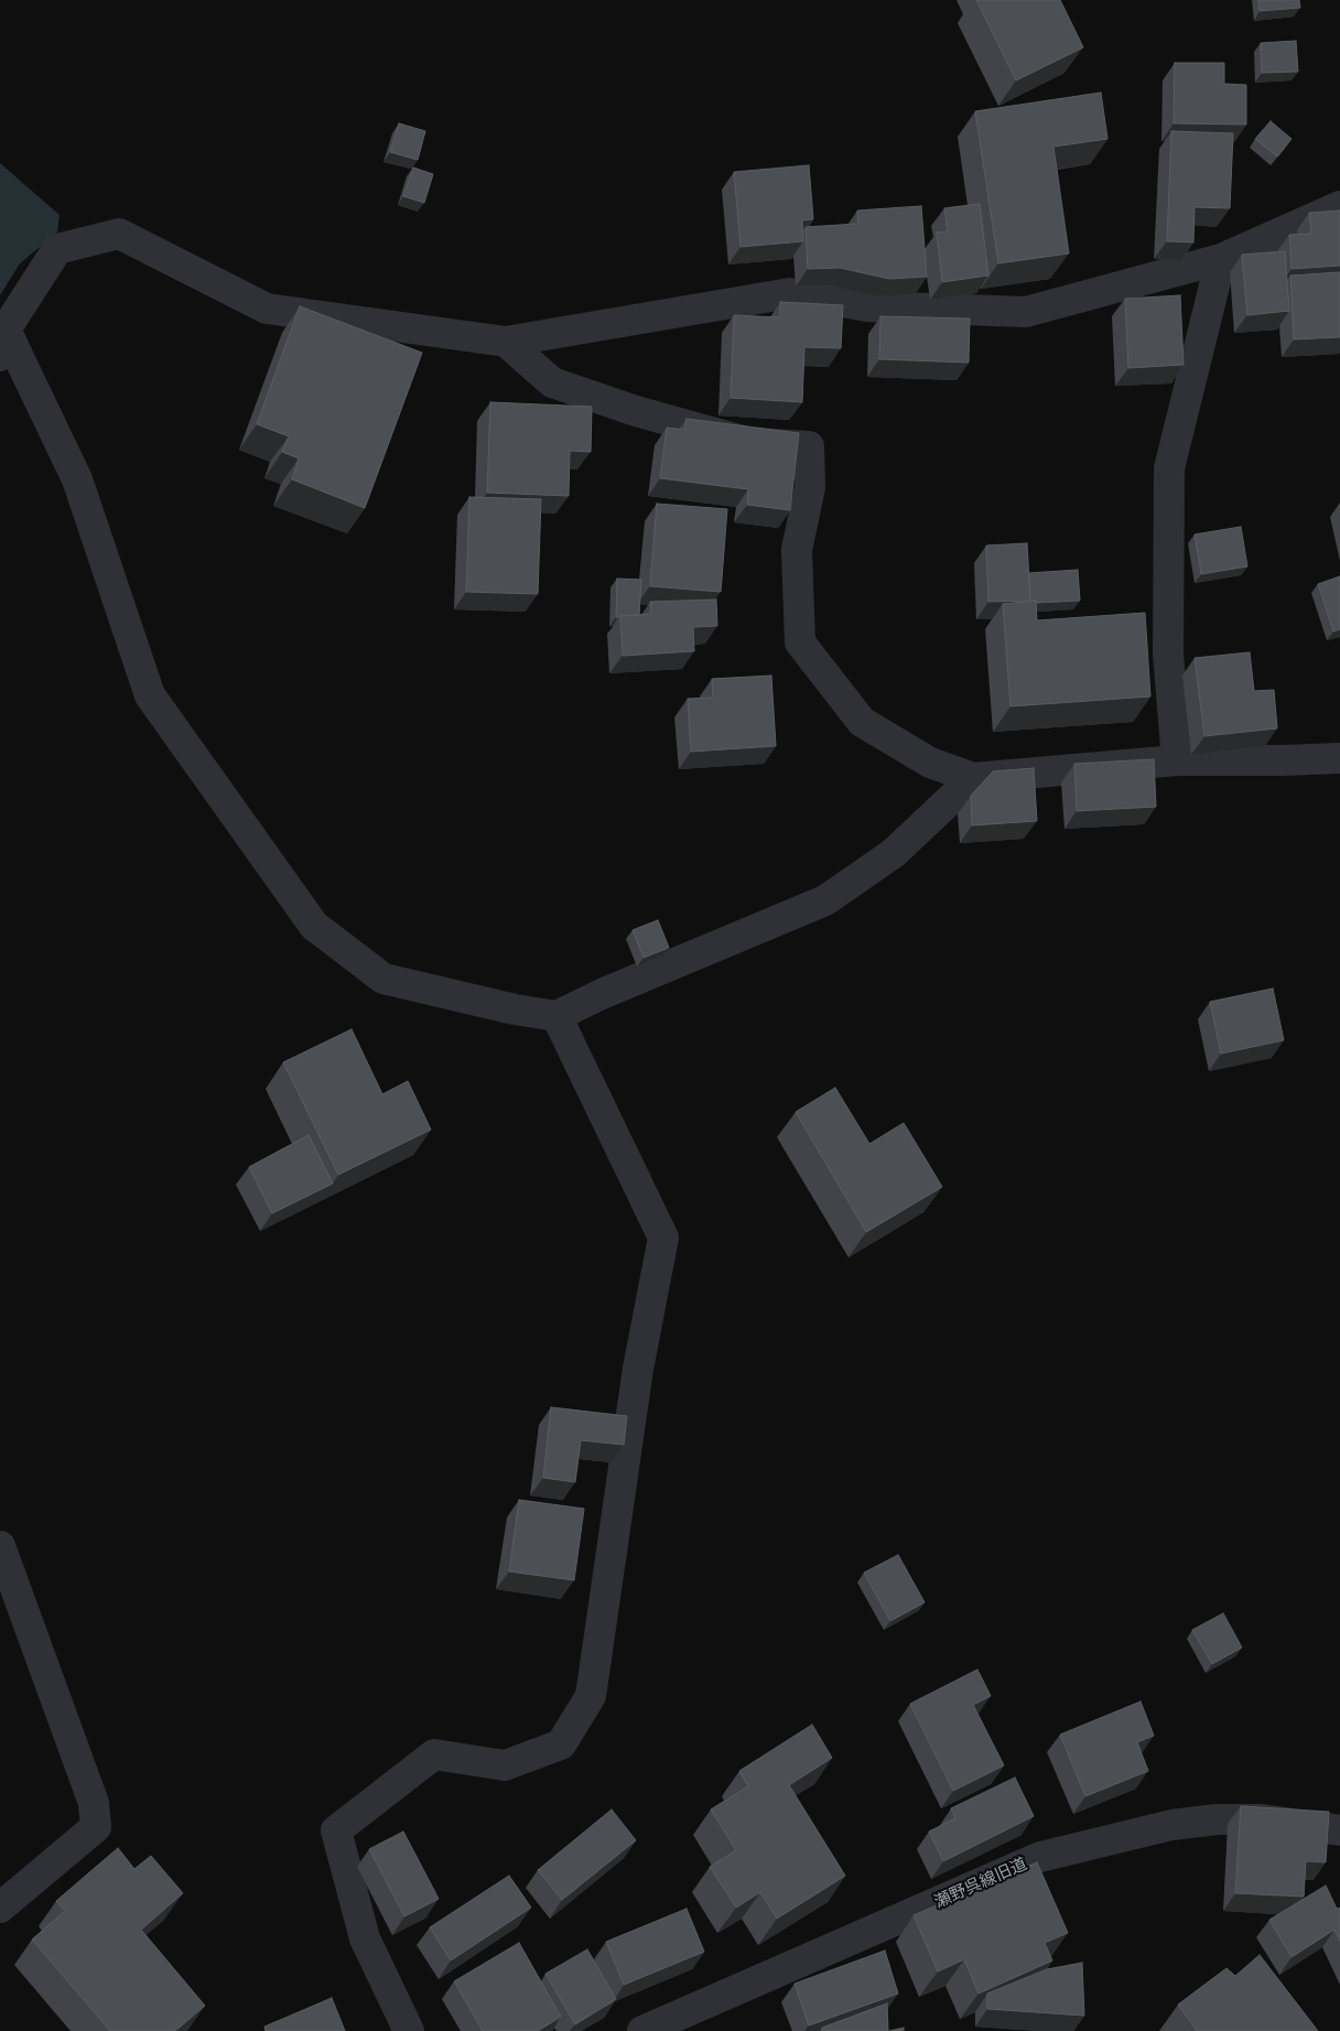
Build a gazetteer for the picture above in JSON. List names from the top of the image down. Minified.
{"streets":{"street":["瀬野呉線旧道"]}}
